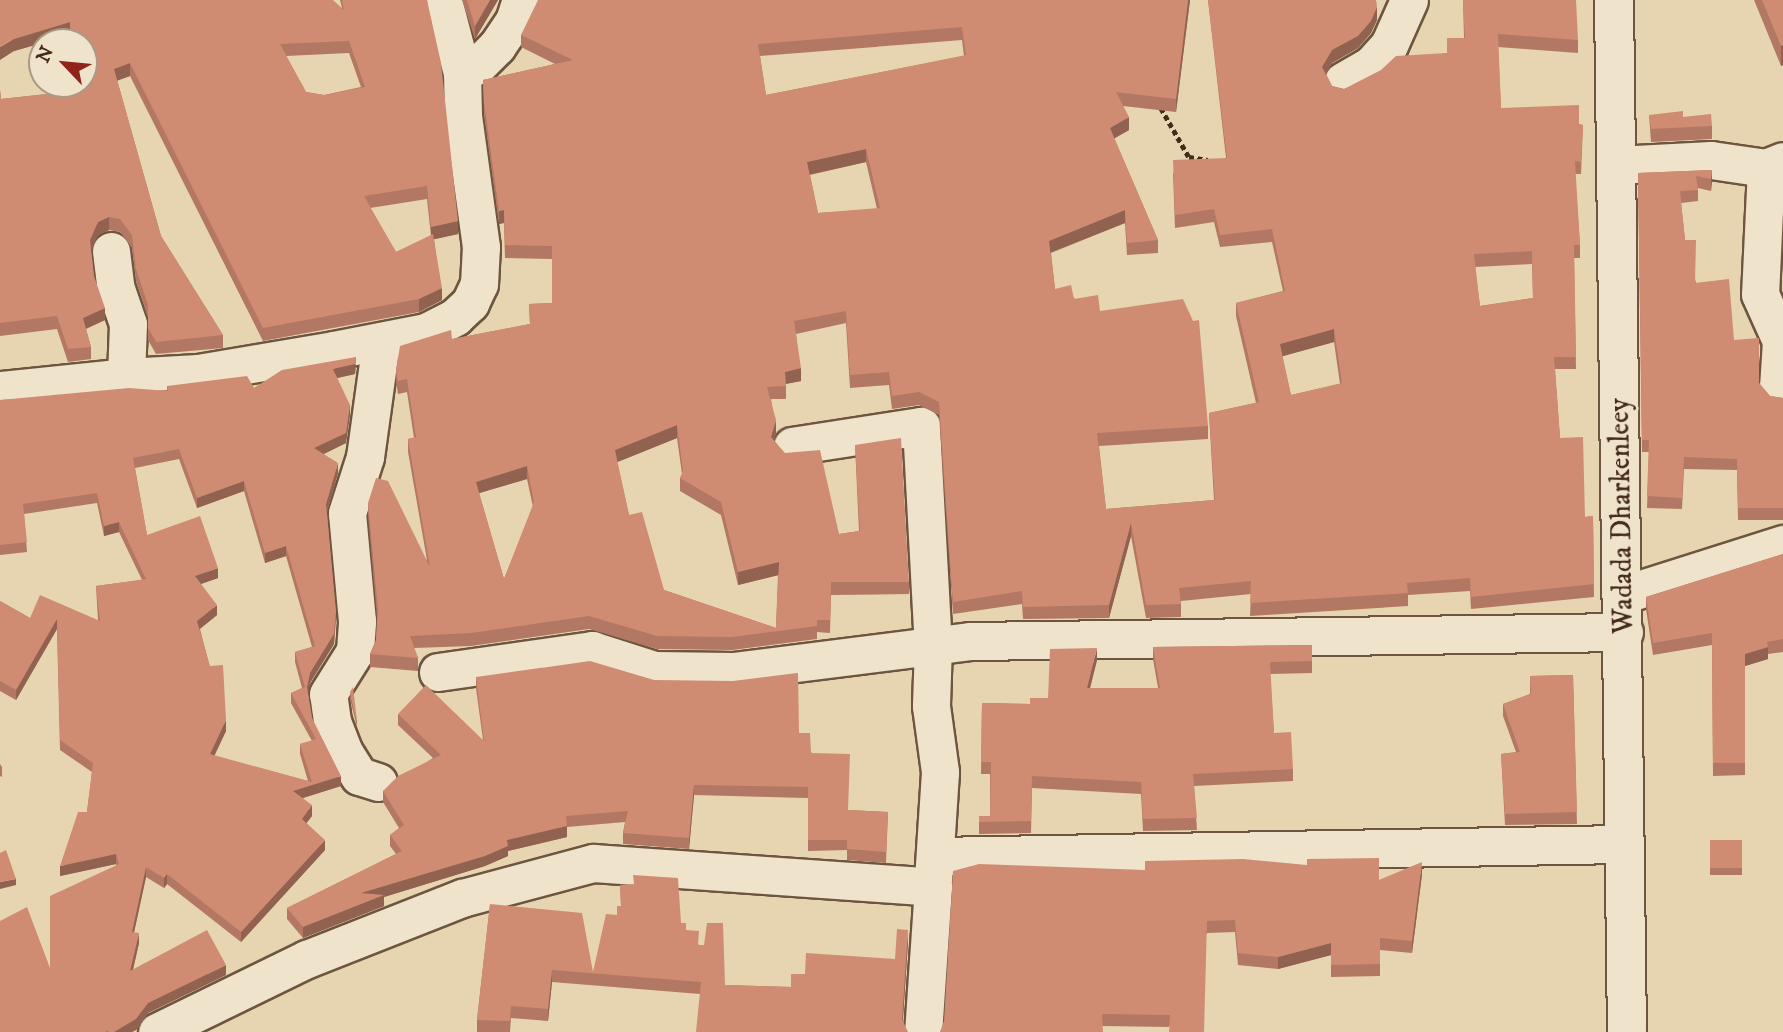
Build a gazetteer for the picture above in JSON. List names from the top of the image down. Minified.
{"streets":{"main road":["Wadada Dharkenleey"]},"north":"top left"}
